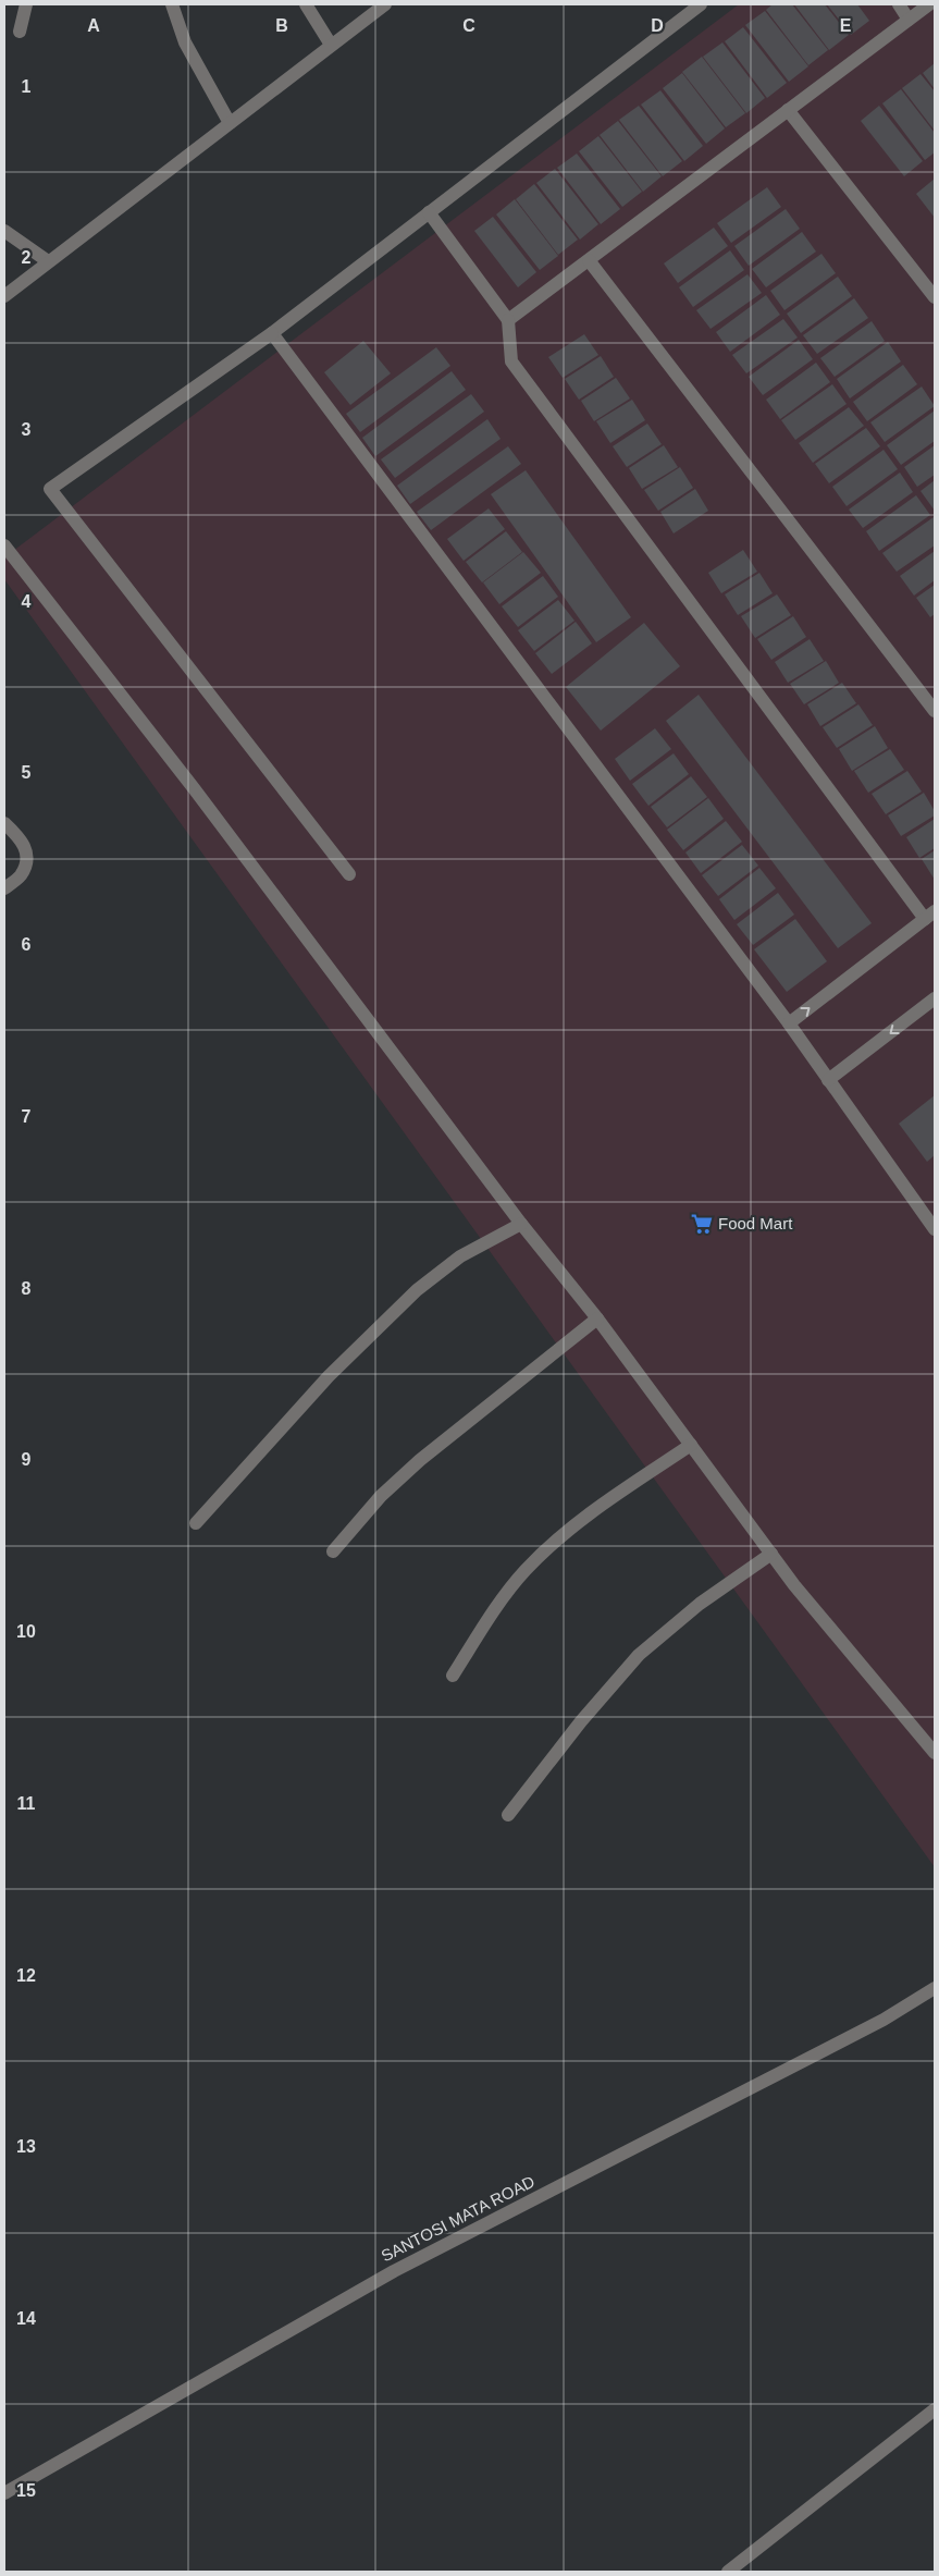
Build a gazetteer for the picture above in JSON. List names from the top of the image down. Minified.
{"streets":{"street":["SANTOSI MATA ROAD"]},"places":{"supermarket":["Food Mart"]},"grid":{"columns":["A","B","C","D","E"],"rows":["1","2","3","4","5","6","7","8","9","10","11","12","13","14","15"]}}
